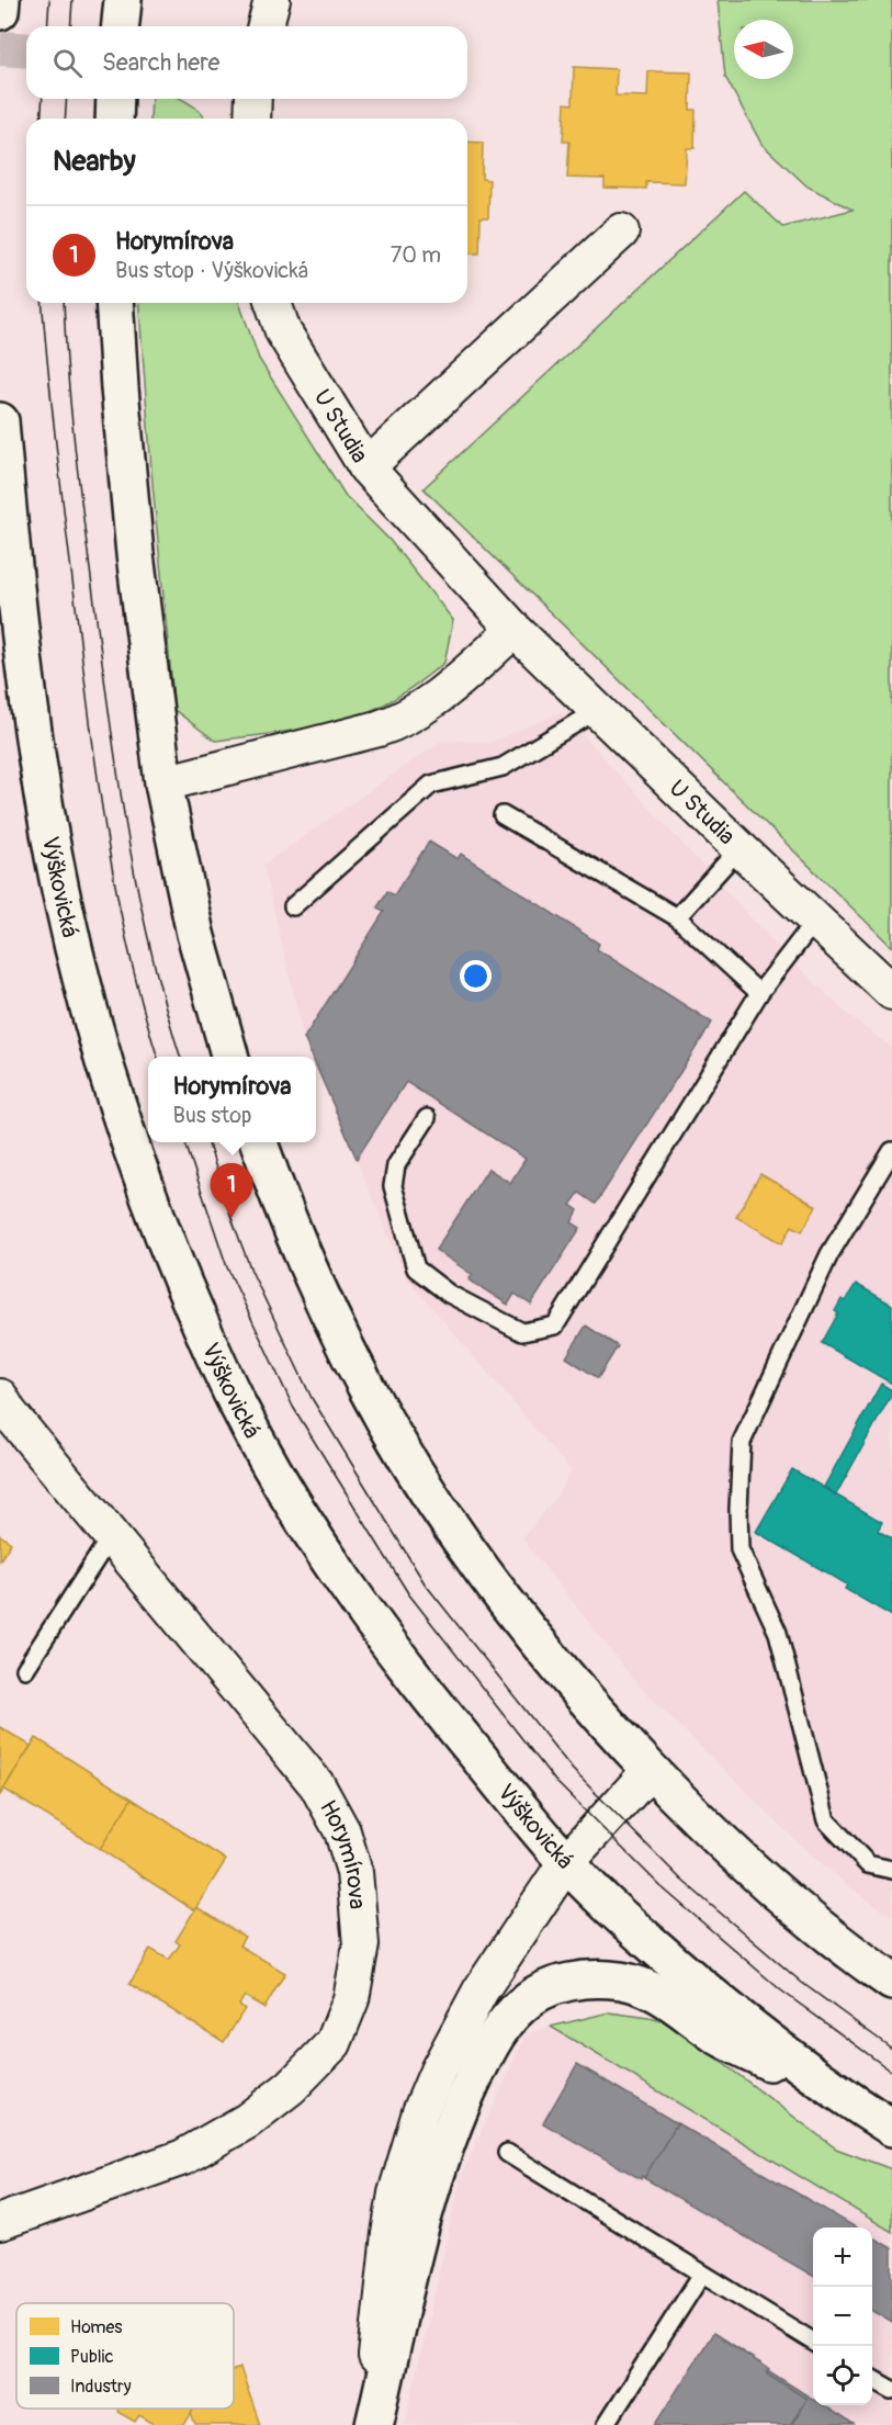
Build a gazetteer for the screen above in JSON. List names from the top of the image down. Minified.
{"streets":{"street":["U Studia","Výškovická","Horymírova"]},"legend":["Homes","Public","Industry"],"north":"left","page":{"search":"Search here","heading":"Nearby","list":[{"mark":"1","name":"Horymírova","note":"Bus stop · Výškovická","value":"70 m"}],"popup":["Horymírova","Bus stop"],"pins":"1","map_buttons":["+","−"]}}
